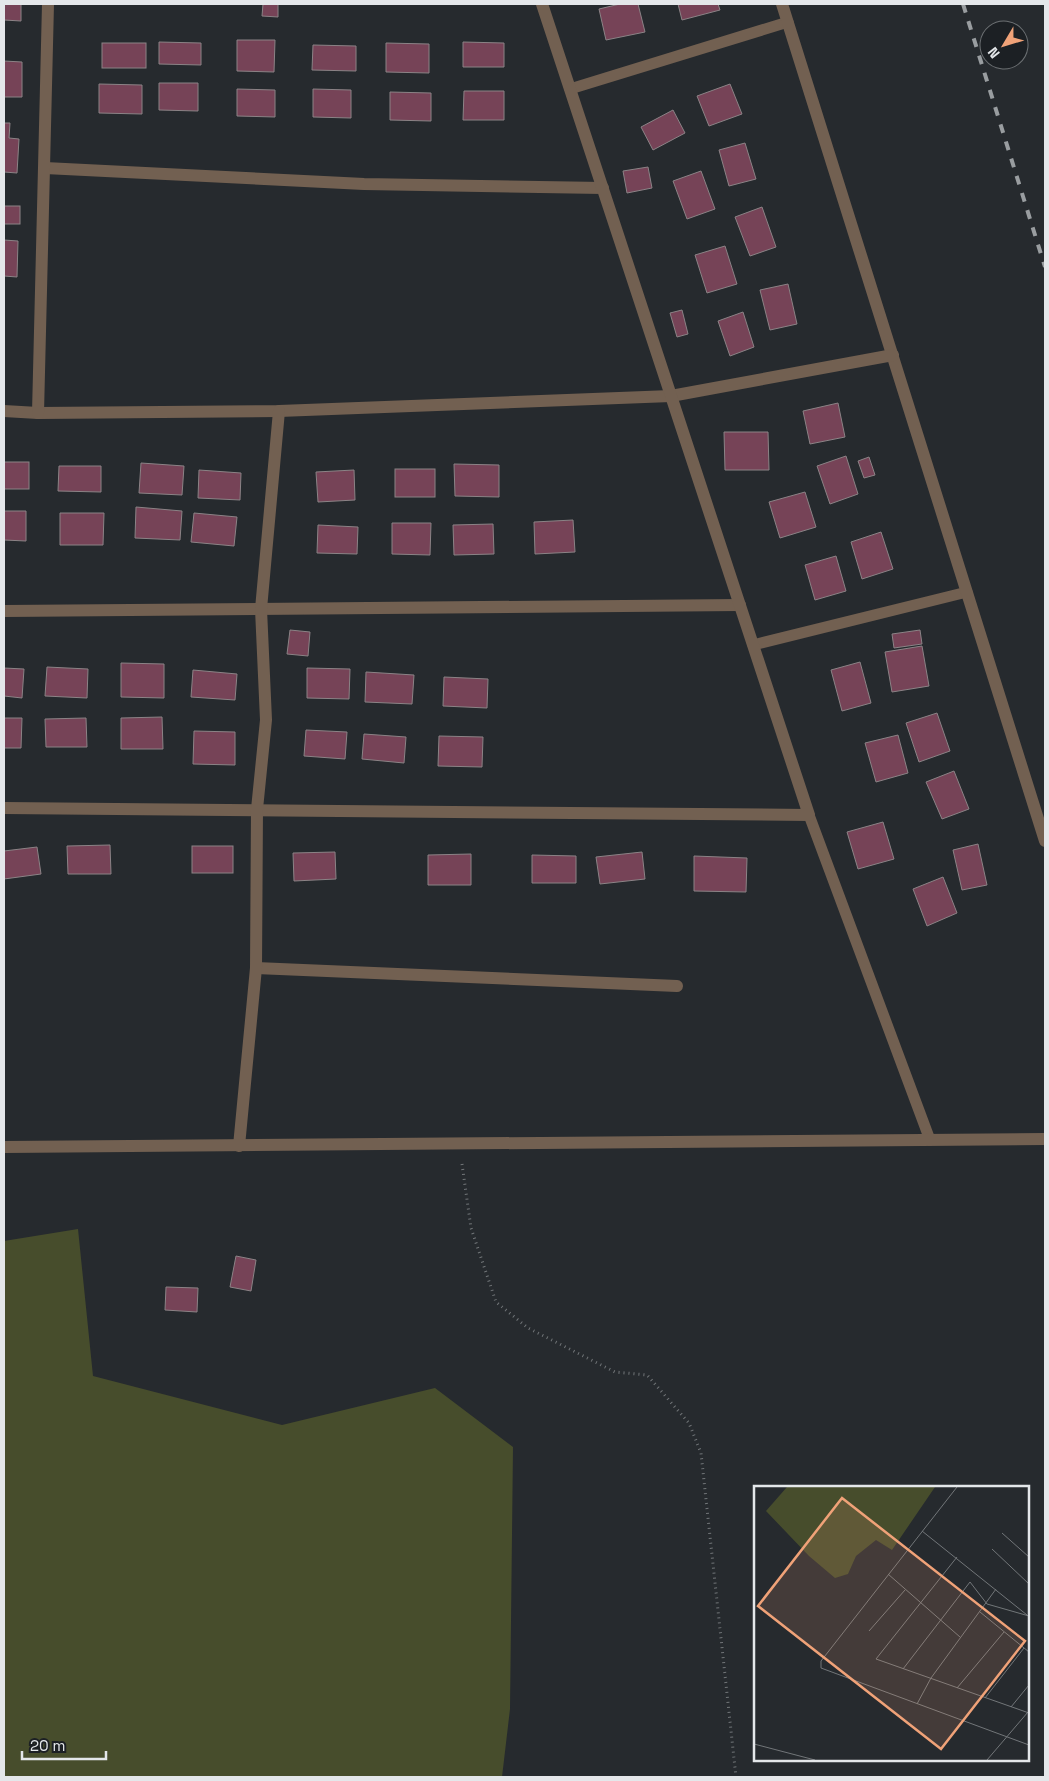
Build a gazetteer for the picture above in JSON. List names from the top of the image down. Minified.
{"scale_bar":"20 m","north":"bottom left"}
